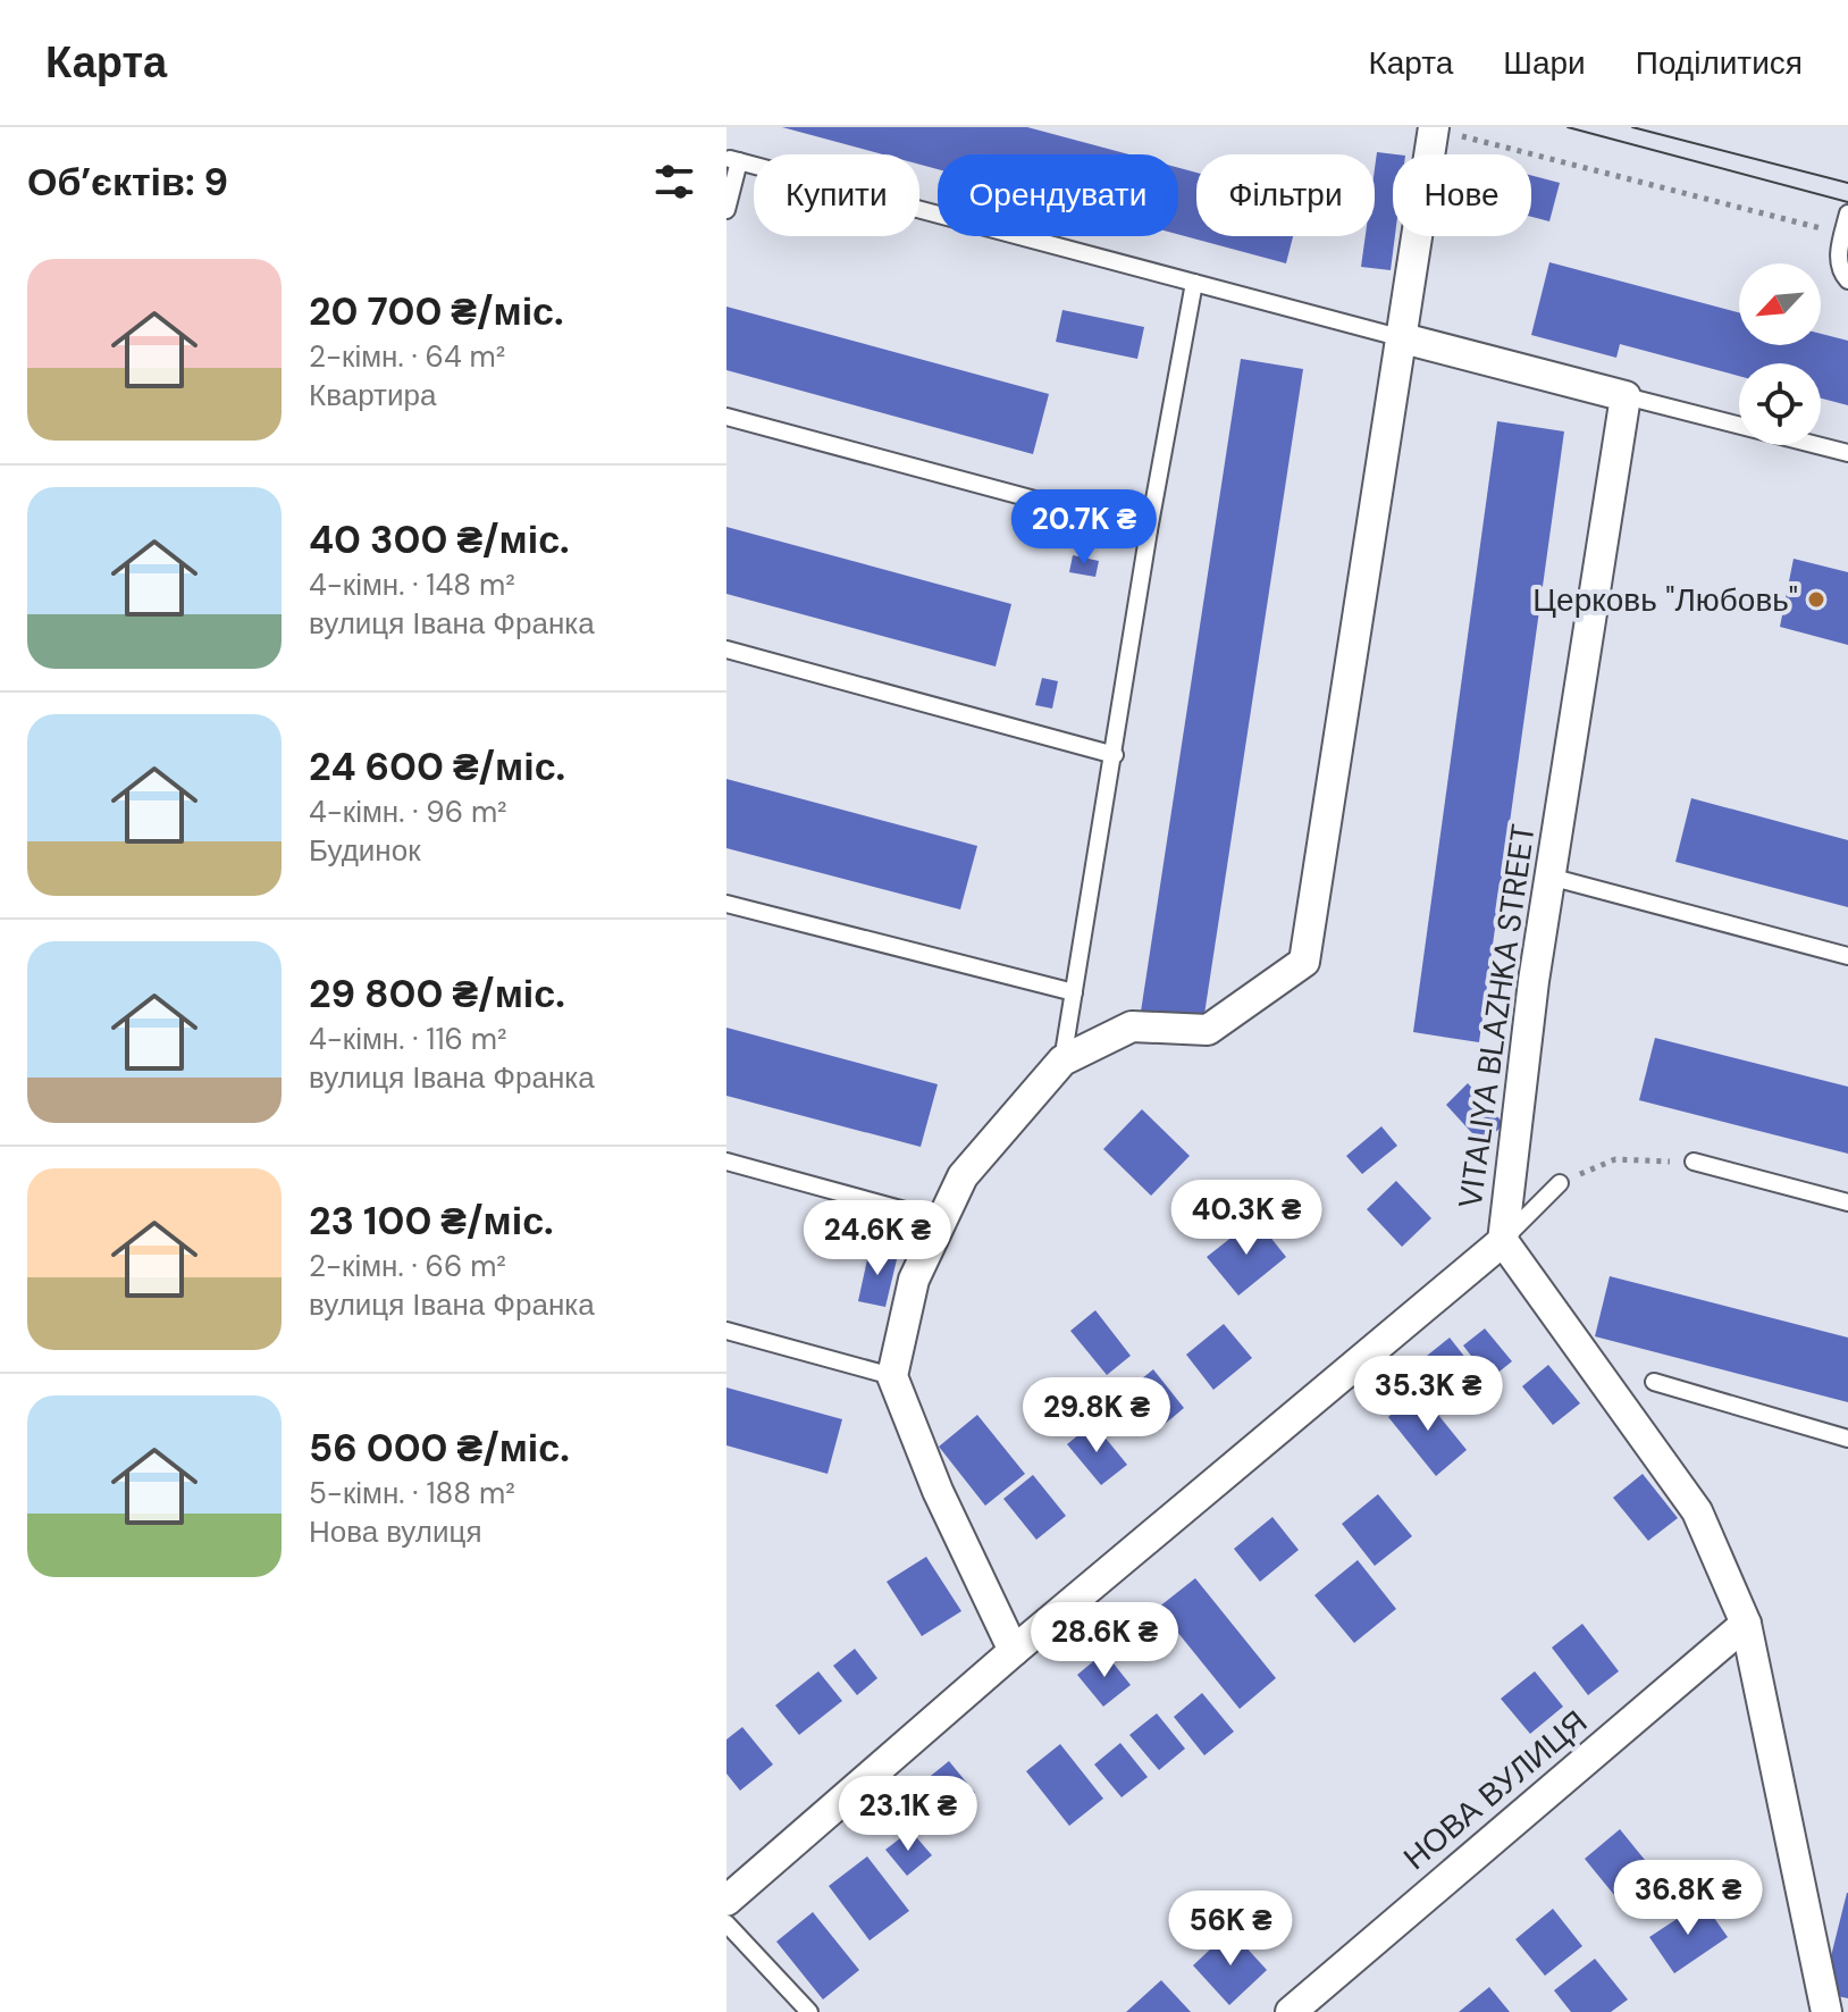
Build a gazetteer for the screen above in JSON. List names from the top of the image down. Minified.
{"streets":{"street":["VITALIYA BLAZHKA STREET","НОВА ВУЛИЦЯ"]},"crossings":[["VITALIYA BLAZHKA STREET","НОВА ВУЛИЦЯ"]],"places":["Церковь \"Любовь\""],"north":"bottom left","page":{"header":"Карта","nav":["Карта","Шари","Поділитися"],"heading":"Об’єктів: 9","chip":["Купити","Орендувати","Фільтри","Нове"],"list":[{"name":"20 700 ₴/міс.","note":"2-кімн. · 64 m² · Квартира"},{"name":"40 300 ₴/міс.","note":"4-кімн. · 148 m² · вулиця Івана Франка"},{"name":"24 600 ₴/міс.","note":"4-кімн. · 96 m² · Будинок"},{"name":"29 800 ₴/міс.","note":"4-кімн. · 116 m² · вулиця Івана Франка"},{"name":"23 100 ₴/міс.","note":"2-кімн. · 66 m² · вулиця Івана Франка"},{"name":"56 000 ₴/міс.","note":"5-кімн. · 188 m² · Нова вулиця"}],"price":["20.7K ₴","40.3K ₴","24.6K ₴","35.3K ₴","29.8K ₴","28.6K ₴","23.1K ₴","36.8K ₴","56K ₴"]}}
